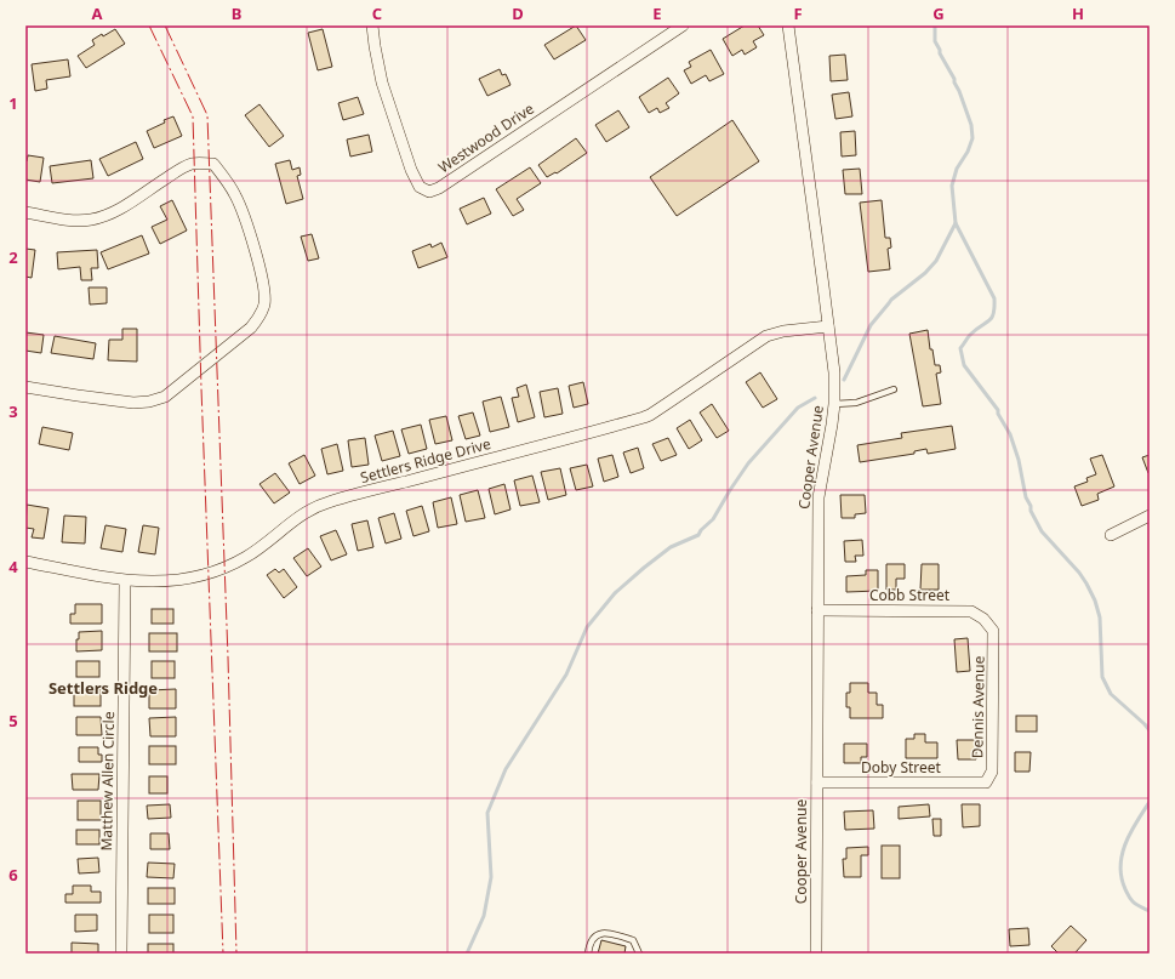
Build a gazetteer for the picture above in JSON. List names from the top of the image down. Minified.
{"streets":{"street":["Westwood Drive","Cooper Avenue","Settlers Ridge Drive","Cobb Street","Dennis Avenue","Doby Street","Matthew Allen Circle"]},"crossings":[["Cooper Avenue","Settlers Ridge Drive"],["Cooper Avenue","Cobb Street"],["Cooper Avenue","Doby Street"],["Settlers Ridge Drive","Matthew Allen Circle"],["Cobb Street","Dennis Avenue"],["Dennis Avenue","Doby Street"]],"districts":["Settlers Ridge"],"grid":{"columns":["A","B","C","D","E","F","G","H"],"rows":["1","2","3","4","5","6"]}}
